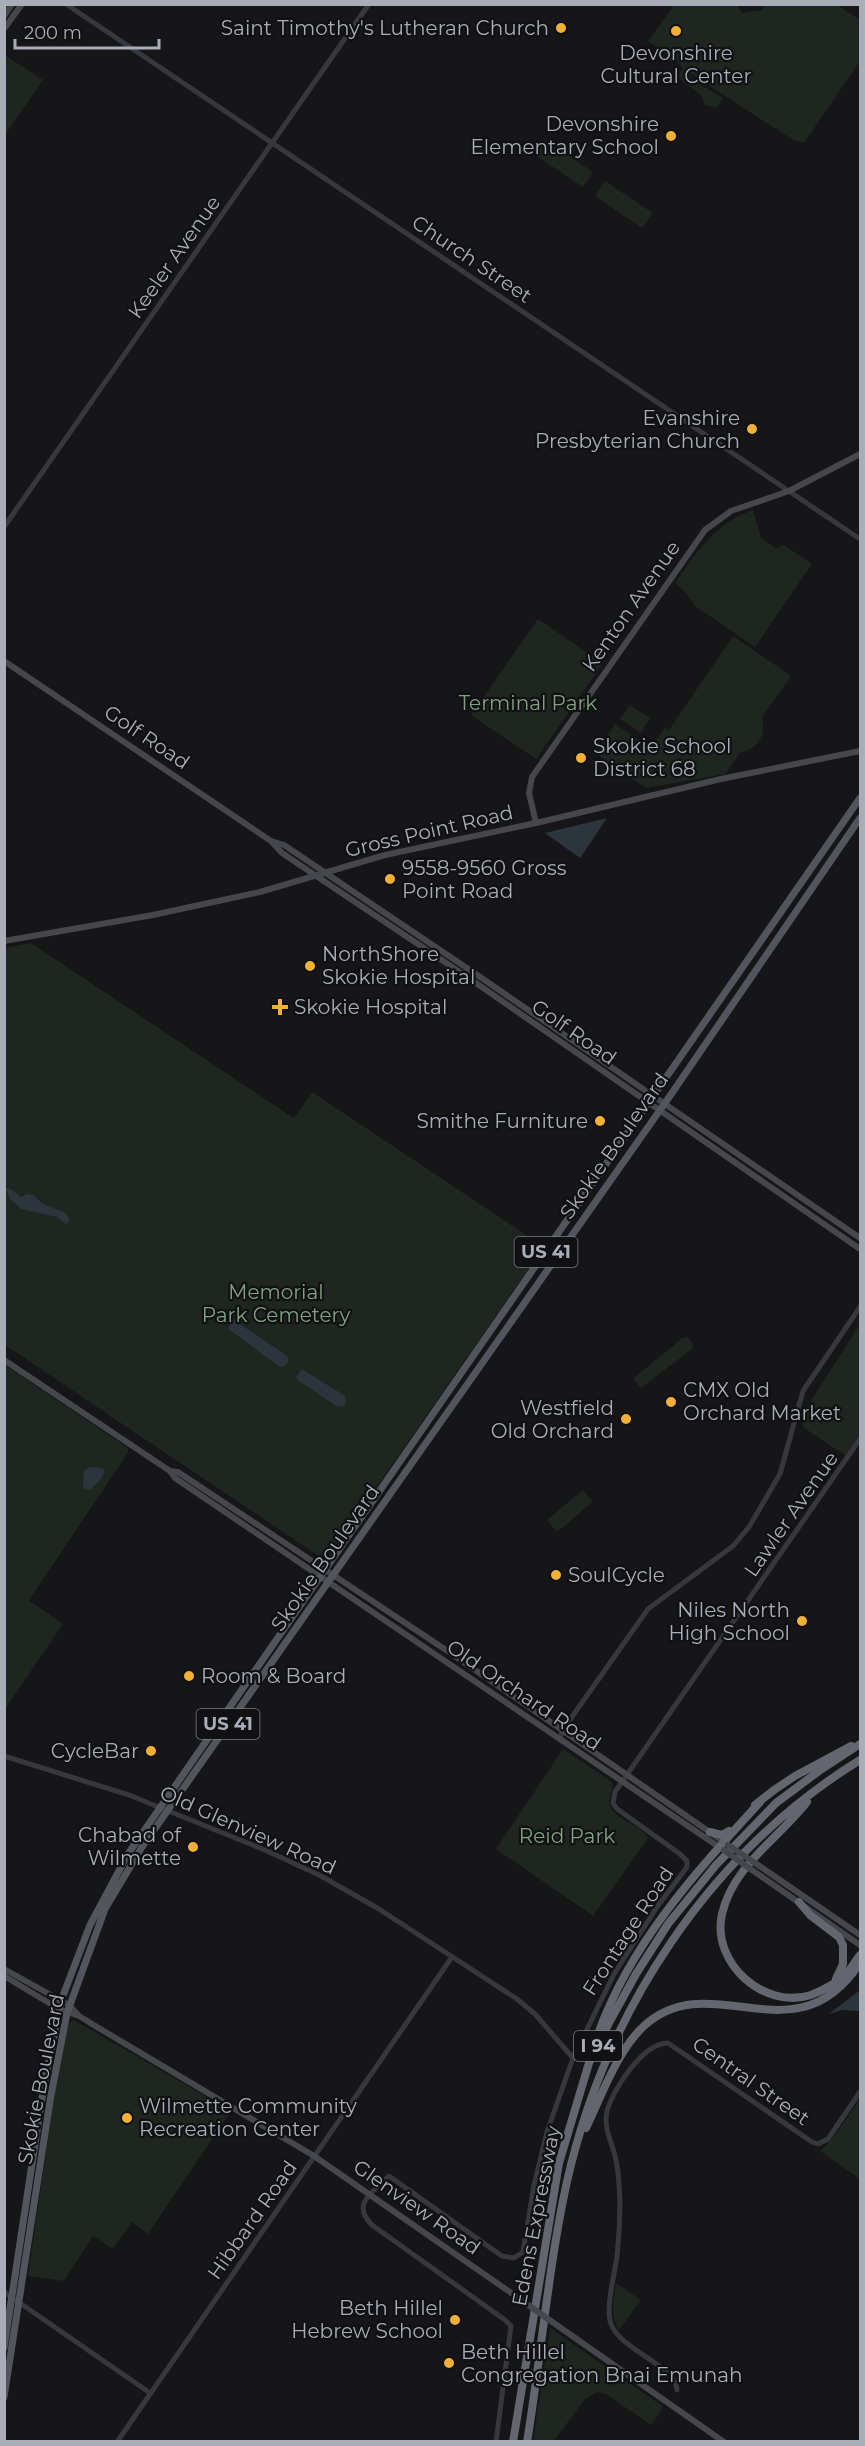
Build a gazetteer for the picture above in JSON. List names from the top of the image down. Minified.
{"streets":{"highway":["I 94","Edens Expressway"],"main road":["Kenton Avenue","Golf Road","Gross Point Road","Skokie Boulevard","US 41","Old Orchard Road","Glenview Road"],"street":["Keeler Avenue","Church Street","Lawler Avenue","Old Glenview Road","Frontage Road","Central Street","Hibbard Road"]},"crossings":[["Keeler Avenue","Church Street"],["Church Street","Kenton Avenue"],["Kenton Avenue","Gross Point Road"],["Golf Road","Gross Point Road"],["Golf Road","Skokie Boulevard"],["Skokie Boulevard","Old Orchard Road"],["Skokie Boulevard","Old Glenview Road"],["Skokie Boulevard","Glenview Road"],["Lawler Avenue","Old Orchard Road"],["Lawler Avenue","Frontage Road"],["Old Orchard Road","Frontage Road"],["Old Glenview Road","Frontage Road"],["Old Glenview Road","Hibbard Road"],["Glenview Road","Hibbard Road"]],"parks":["Terminal Park","Memorial Park Cemetery","Reid Park"],"places":{"other":["Saint Timothy's Lutheran Church","Devonshire Cultural Center","Devonshire Elementary School","Evanshire Presbyterian Church","Skokie School District 68","9558-9560 Gross Point Road","NorthShore Skokie Hospital","Smithe Furniture","CMX Old Orchard Market","Westfield Old Orchard","SoulCycle","Niles North High School","Room & Board","CycleBar","Chabad of Wilmette","Wilmette Community Recreation Center","Beth Hillel Hebrew School","Beth Hillel Congregation Bnai Emunah"],"health":["Skokie Hospital"]},"scale_bar":"200 m"}
